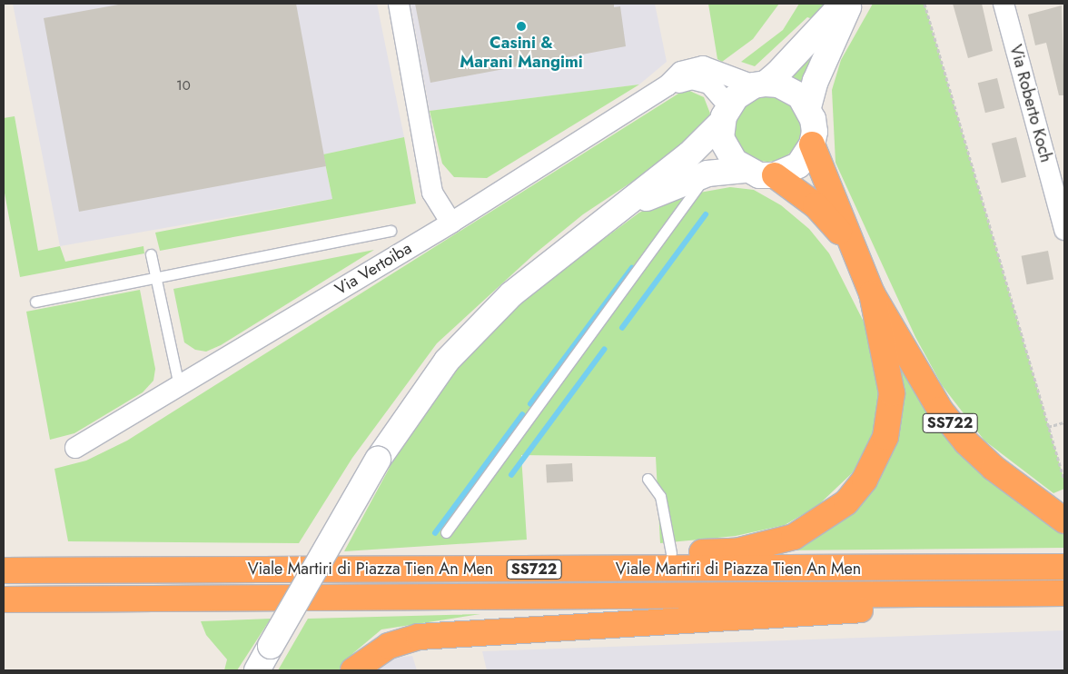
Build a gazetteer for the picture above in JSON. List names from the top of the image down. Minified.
{"streets":{"highway":["SS722","Viale Martiri di Piazza Tien An Men"],"main road":["Via Vertoiba"],"street":["Via Roberto Koch"]},"crossings":[["Via Vertoiba","SS722"],["SS722","Viale Martiri di Piazza Tien An Men"]],"places":["Casini & Marani Mangimi"],"house_numbers":["10"]}
